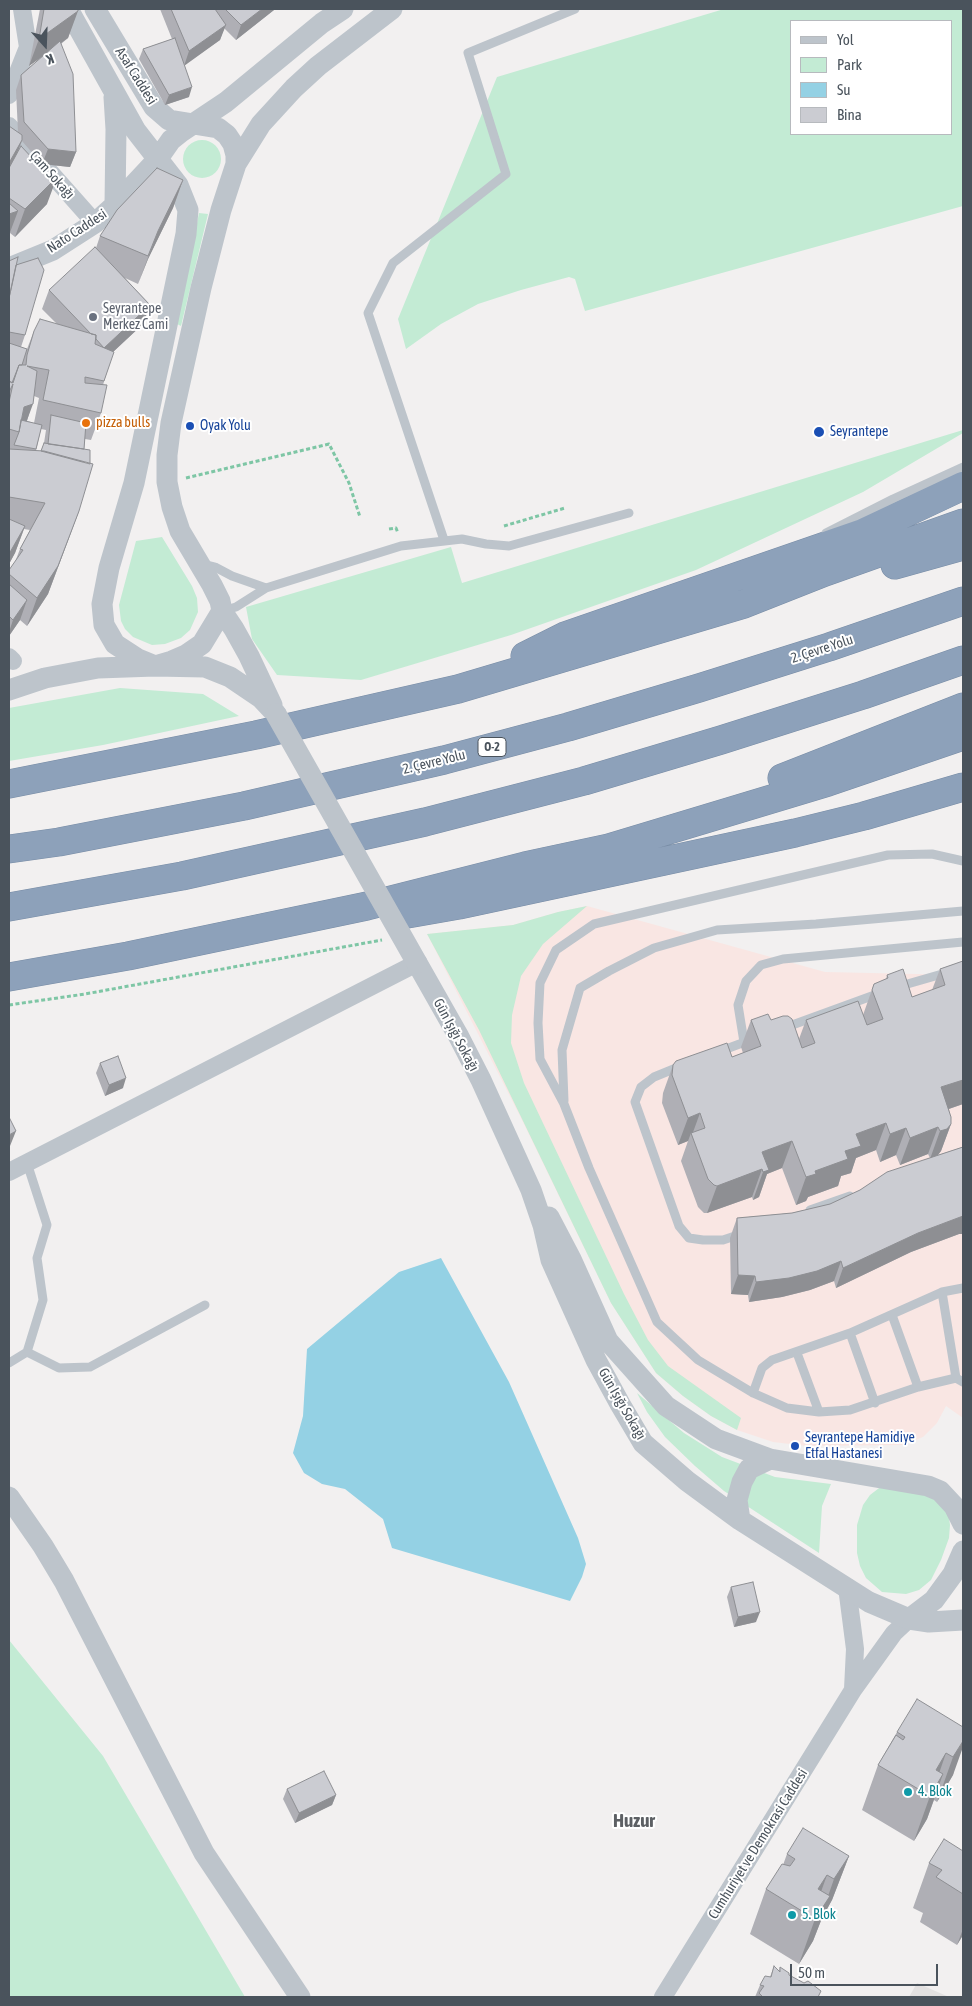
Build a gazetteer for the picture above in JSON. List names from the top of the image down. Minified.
{"streets":{"highway":["2. Çevre Yolu","O-2"],"street":["Asaf Caddesi","Çam Sokağı","Nato Caddesi","Gün Işığı Sokağı","Cumhuriyet ve Demokrasi Caddesi"]},"crossings":[["Asaf Caddesi","Nato Caddesi"],["Çam Sokağı","Nato Caddesi"],["Gün Işığı Sokağı","Cumhuriyet ve Demokrasi Caddesi"]],"districts":["Huzur"],"places":["Seyrantepe Merkez Cami","pizza bulls","Oyak Yolu","Seyrantepe","Seyrantepe Hamidiye Etfal Hastanesi","4. Blok","5. Blok"],"legend":["Yol","Park","Su","Bina"],"scale_bar":"50 m","north":"bottom"}
